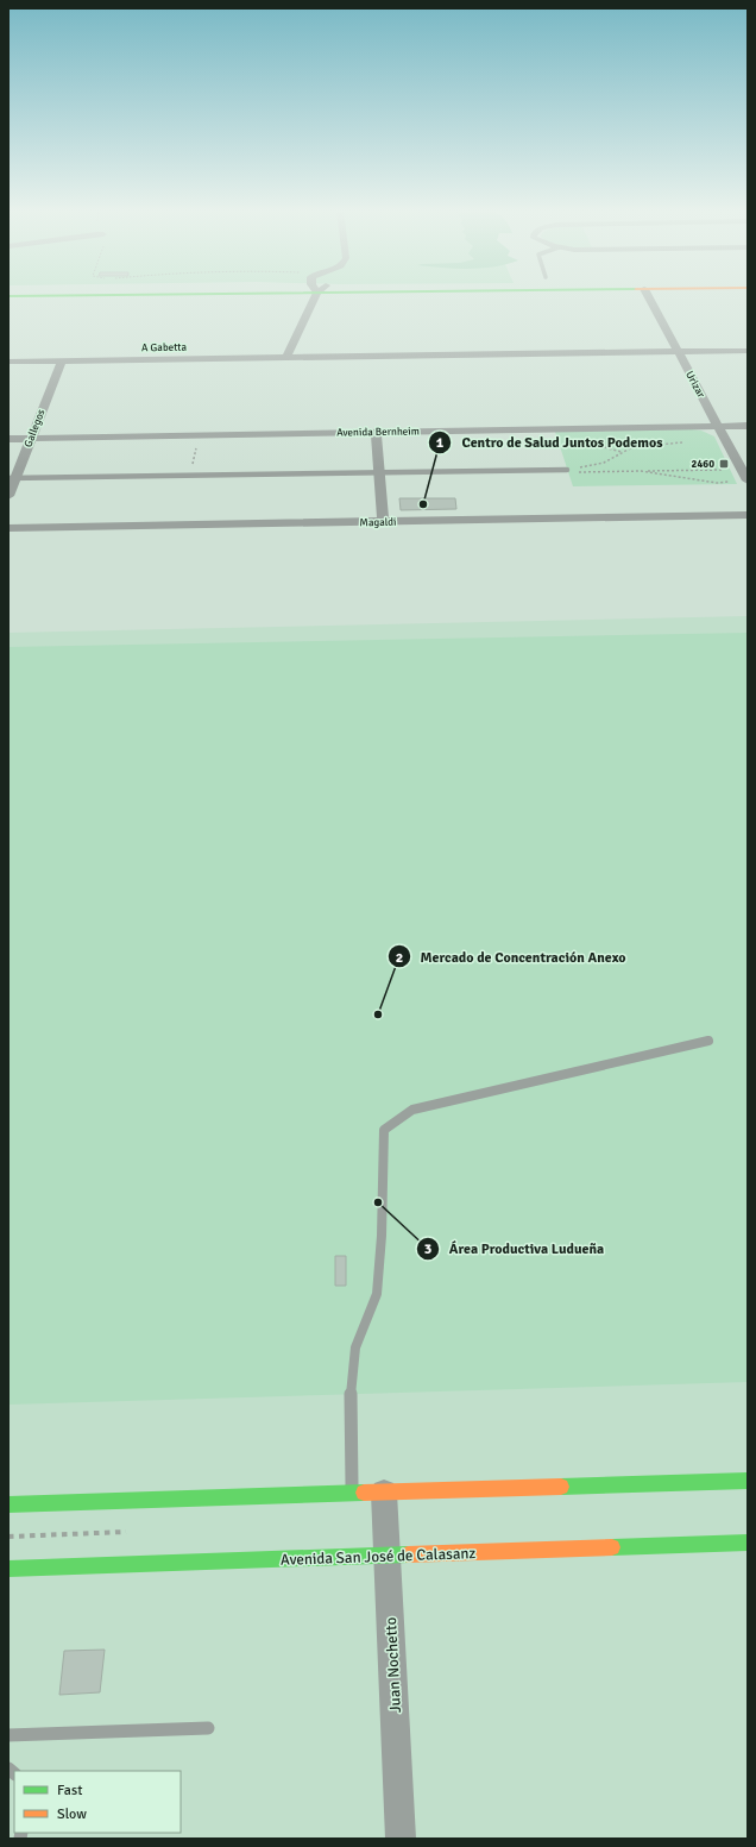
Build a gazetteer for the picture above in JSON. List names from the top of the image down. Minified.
{"streets":{"street":["A Gabetta","Urizar","Gallegos","Avenida Bernheim","Magaldi","Avenida San José de Calasanz","Juan Nochetto"]},"crossings":[["A Gabetta","Urizar"],["A Gabetta","Gallegos"],["Urizar","Avenida Bernheim"],["Gallegos","Avenida Bernheim"],["Avenida San José de Calasanz","Juan Nochetto"]],"places":{"transit":["2460"],"other":["Centro de Salud Juntos Podemos","Mercado de Concentración Anexo","Área Productiva Ludueña"]},"legend":["Fast","Slow"]}
